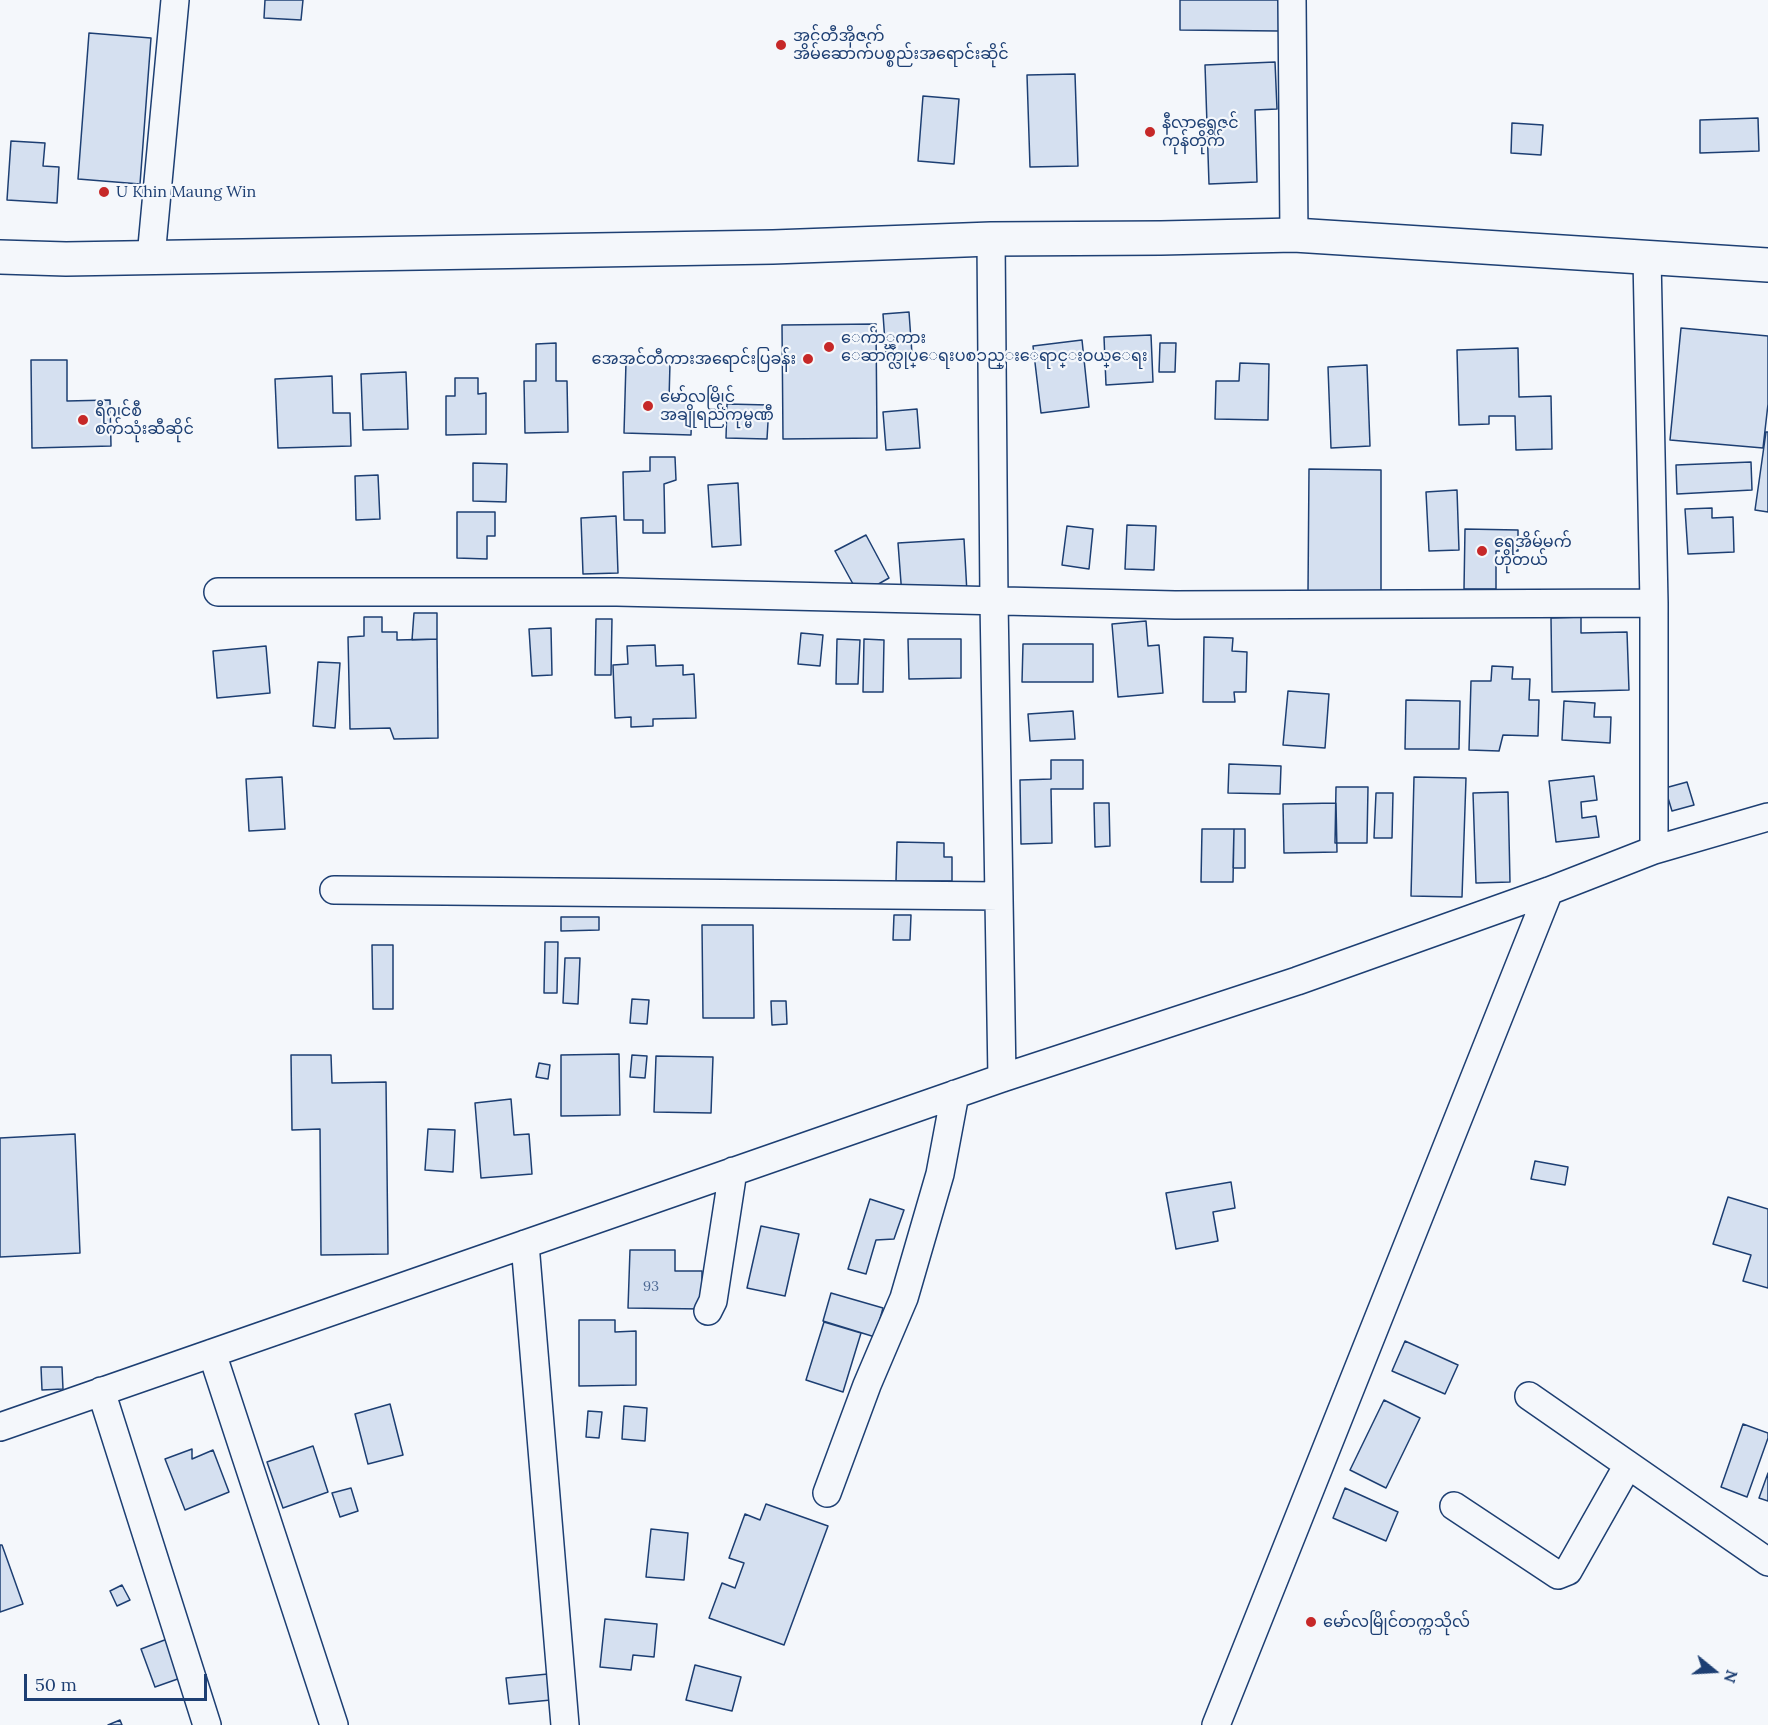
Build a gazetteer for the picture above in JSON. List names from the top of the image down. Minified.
{"places":["အင်တီအိုဇက် အိမ်ဆောက်ပစ္စည်းအရောင်းဆိုင်","နီလာရွှေဇင် ကုန်တိုက်","U Khin Maung Win","ေက်ာ္ၾကား ေဆာက္လုပ္ေရးပစၥည္းေရာင္းဝယ္ေရး","အေအင်တီကားအရောင်းပြခန်း","မော်လမြိုင် အချိုရည်ကုမ္မဏီ","ရီဂျင်စီ စက်သုံးဆီဆိုင်","ရွှေအိမ်မက် ဟိုတယ်","မော်လမြိုင်တက္ကသိုလ်"],"house_numbers":["93"],"scale_bar":"50 m","north":"right"}
